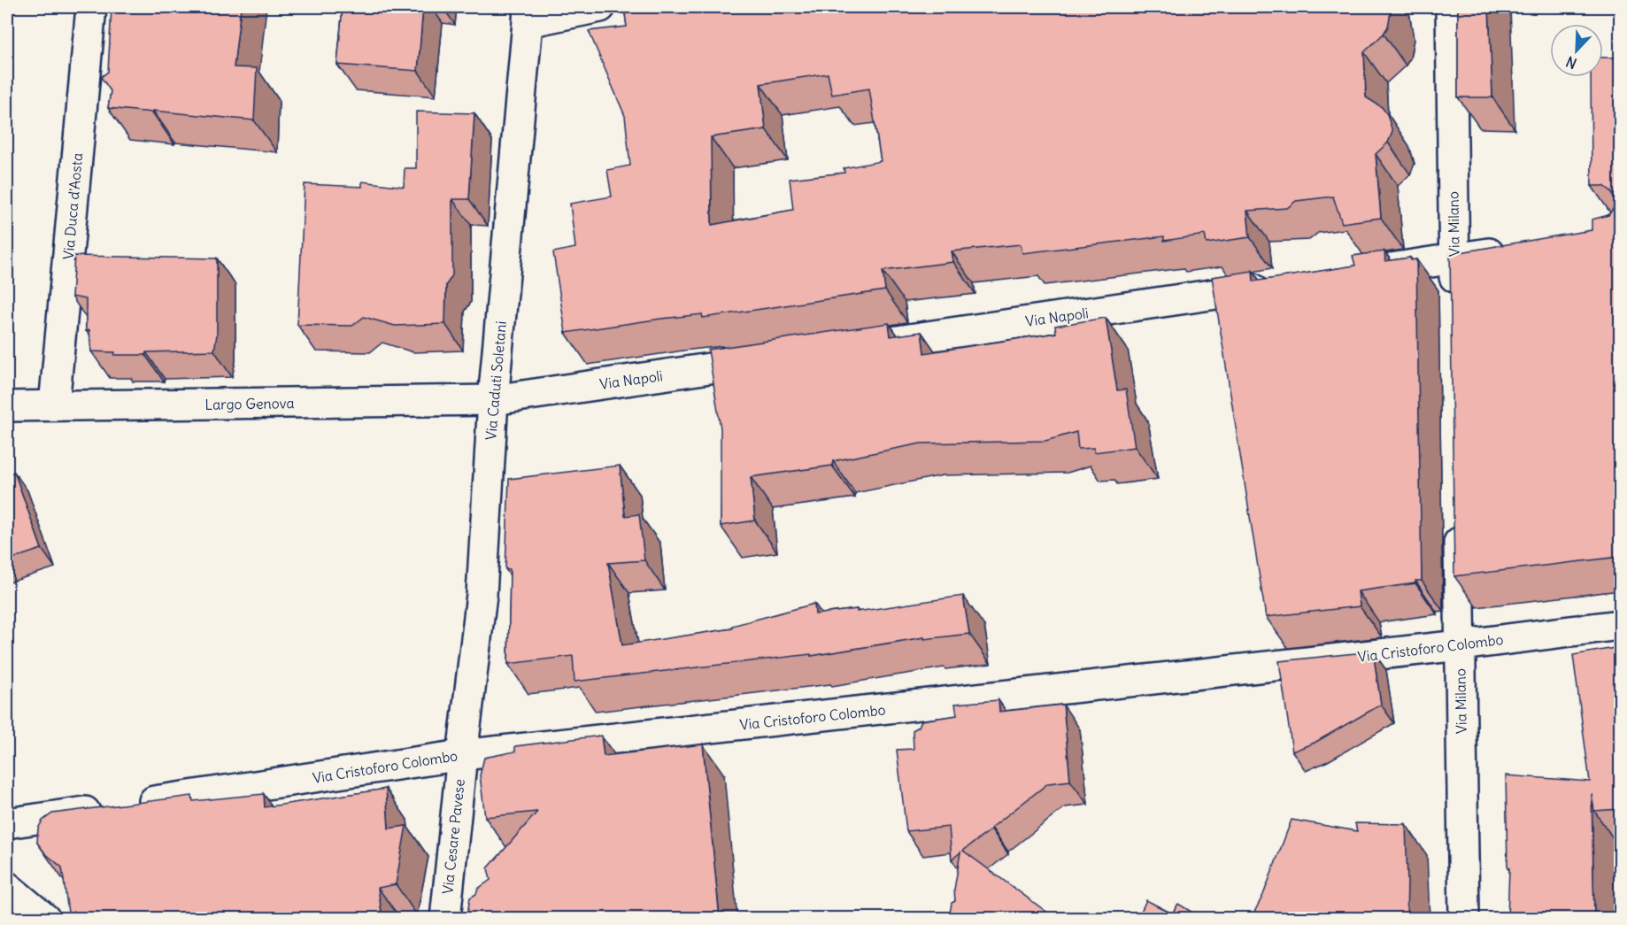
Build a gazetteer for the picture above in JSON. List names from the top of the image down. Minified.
{"streets":{"street":["Via Duca d'Aosta","Via Milano","Via Napoli","Via Caduti Soletani","Largo Genova","Via Cristoforo Colombo","Via Cesare Pavese"]},"crossings":[["Via Duca d'Aosta","Largo Genova"],["Via Milano","Via Cristoforo Colombo"],["Via Napoli","Via Caduti Soletani"],["Via Napoli","Largo Genova"],["Via Caduti Soletani","Largo Genova"],["Via Caduti Soletani","Via Cristoforo Colombo"],["Via Caduti Soletani","Via Cesare Pavese"],["Via Cristoforo Colombo","Via Cesare Pavese"]],"north":"bottom left"}
